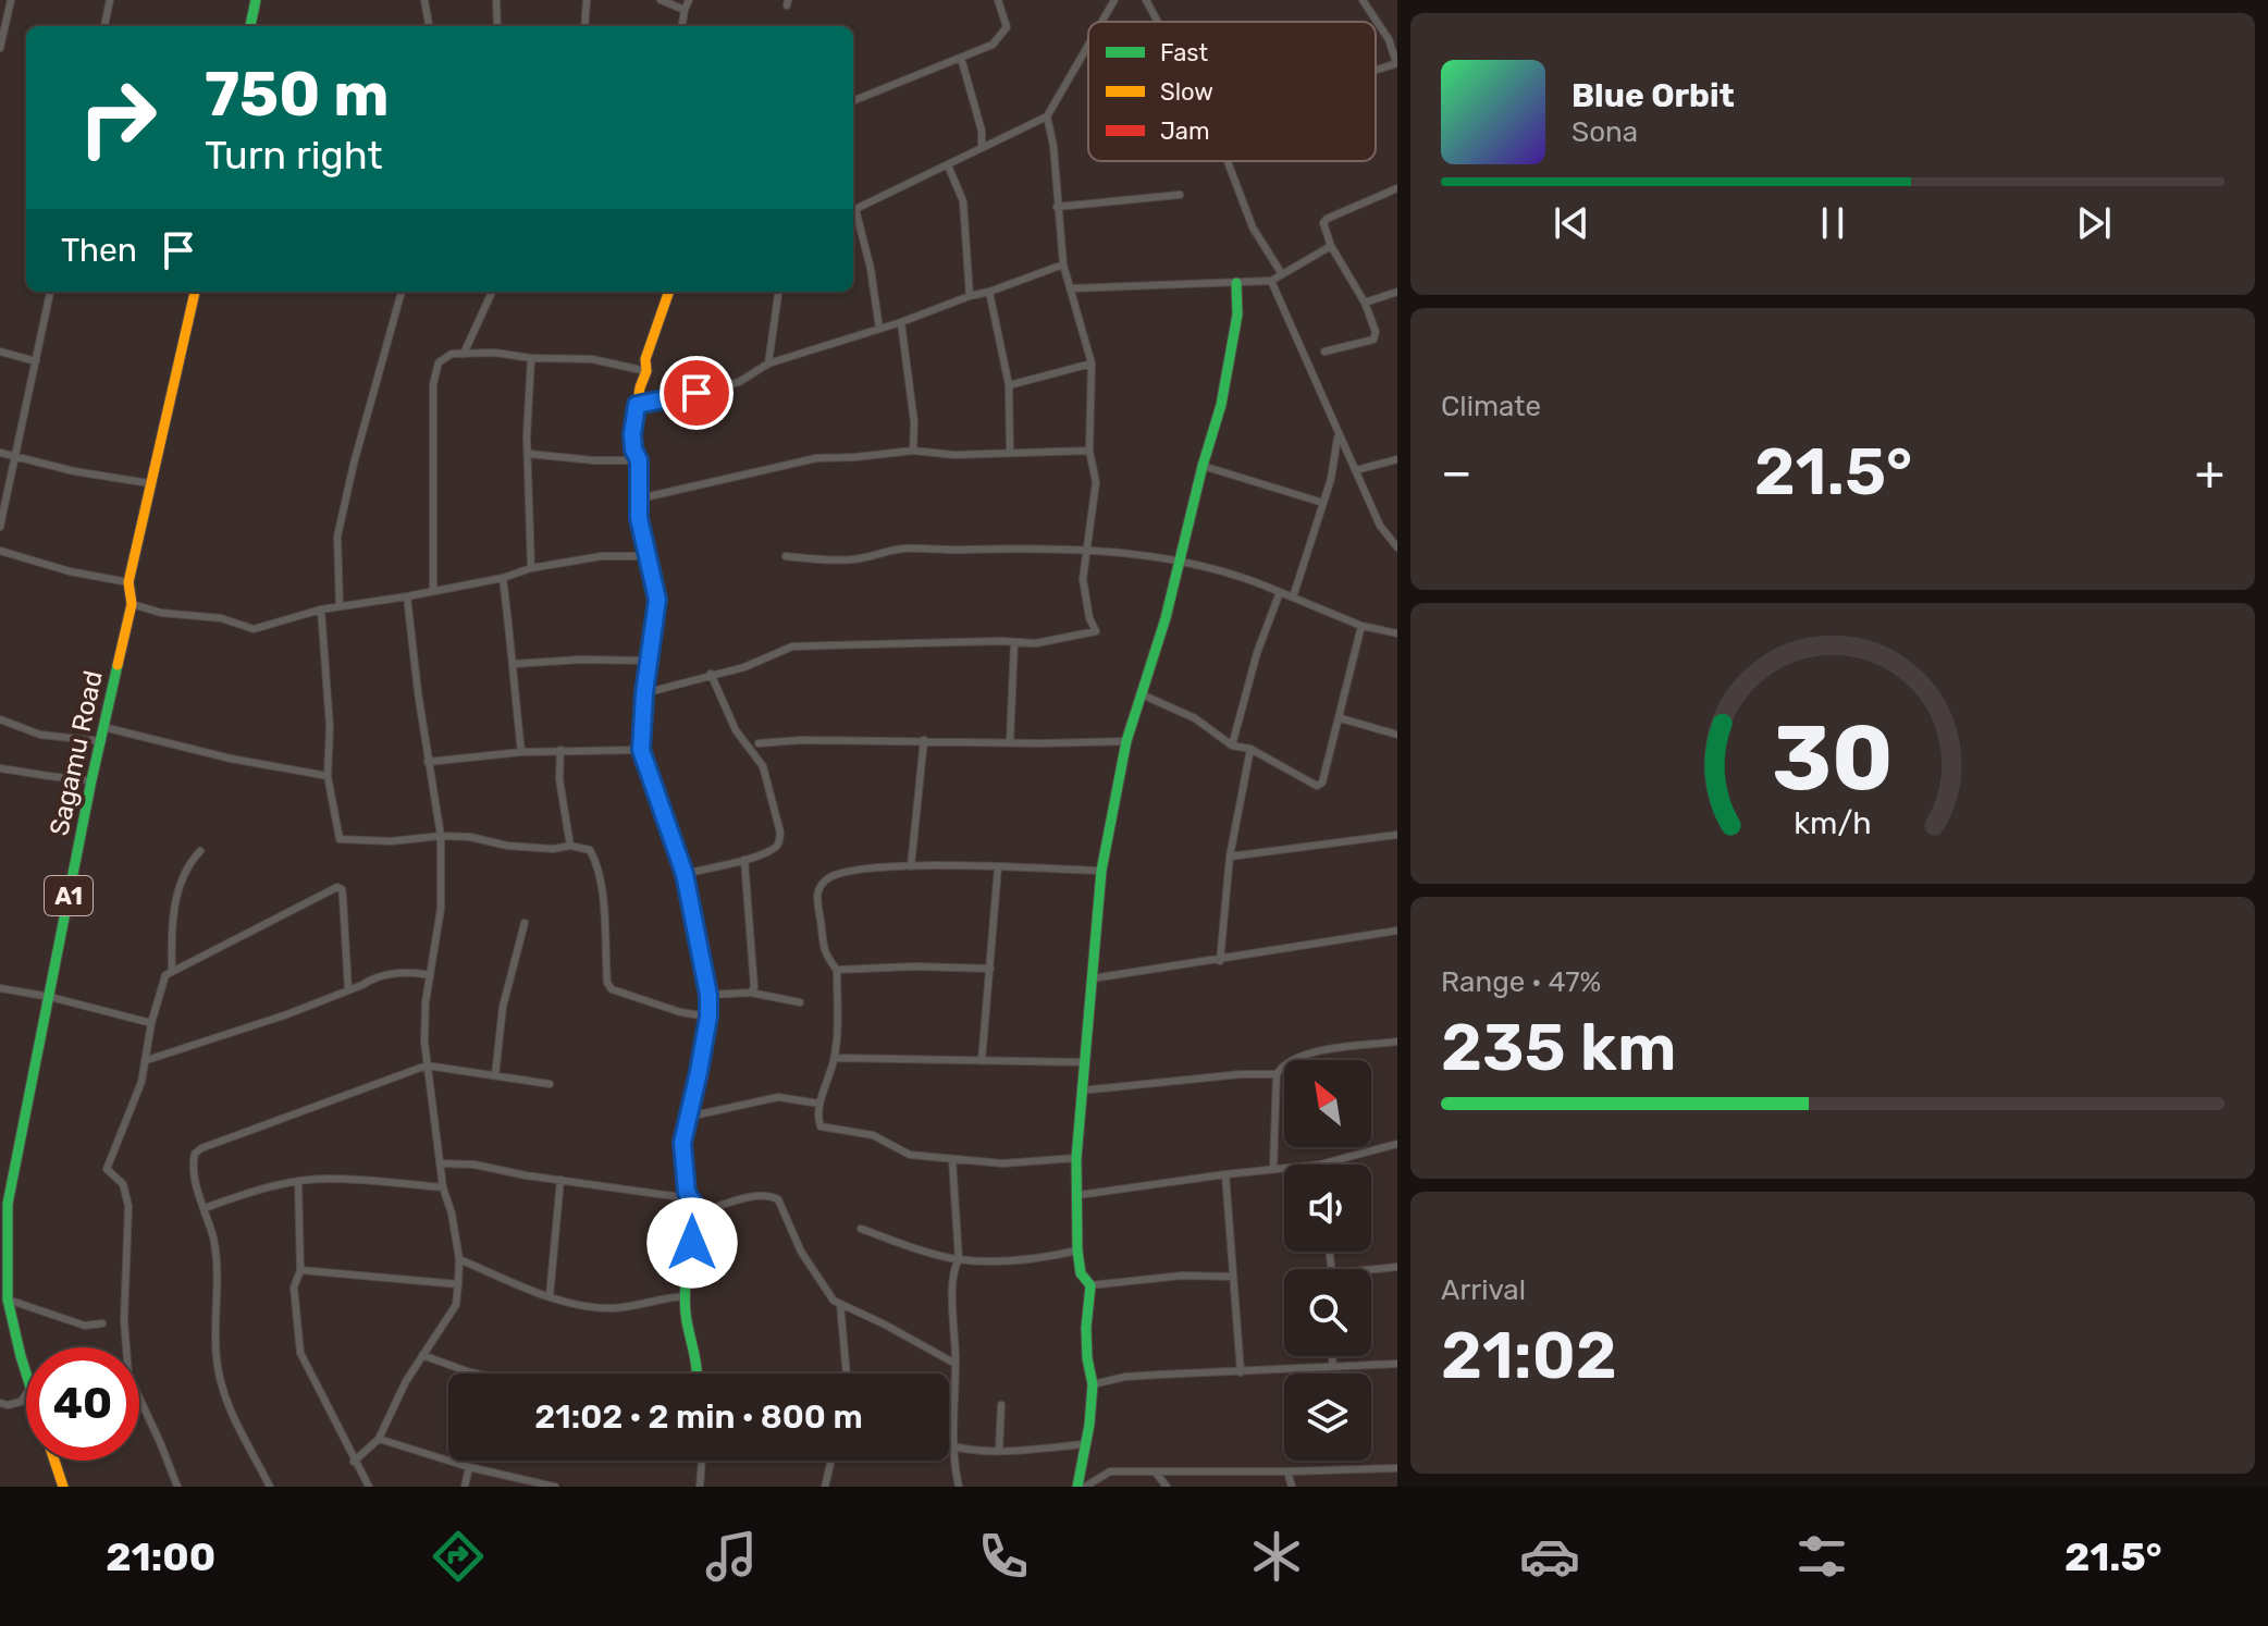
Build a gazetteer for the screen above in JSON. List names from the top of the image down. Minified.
{"streets":{"main road":["Sagamu Road","A1"]},"legend":["Fast","Slow","Jam"],"north":"top left","page":{"turn":["750 m","Turn right"],"song":["Blue Orbit","Sona"],"then":"Then","tile":["Climate",["Range · 47%","235 km"],["Arrival","21:02"]],"heat":["−","21.5°","+"],"limit":"40","trip":"21:02 · 2 min · 800 m","tabs":["21:00","21.5°"],"gauge":["30","km/h"]}}
